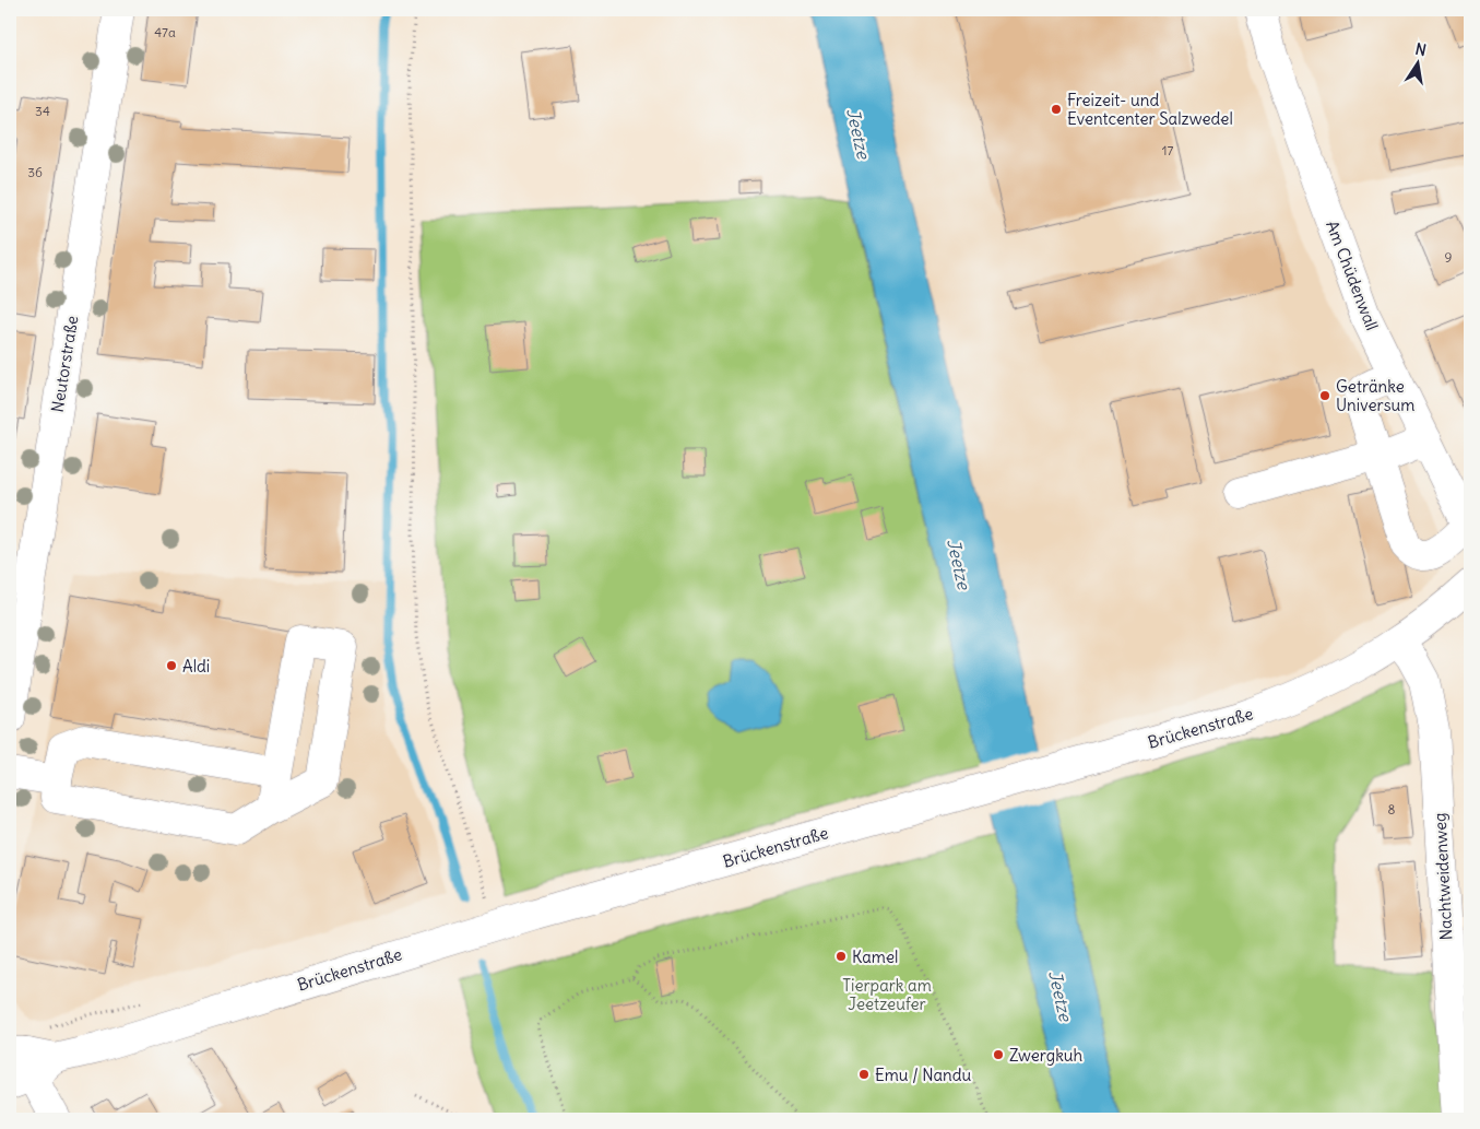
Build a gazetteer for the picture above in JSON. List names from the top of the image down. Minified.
{"streets":{"main road":["Am Chüdenwall","Neutorstraße","Brückenstraße","Nachtweidenweg"]},"crossings":[["Brückenstraße","Nachtweidenweg"]],"water":["Jeetze"],"parks":["Tierpark am Jeetzeufer"],"places":["Freizeit- und Eventcenter Salzwedel","Getränke Universum","Aldi","Kamel","Zwergkuh","Emu / Nandu"],"house_numbers":["47a","34","17","36","9","8"],"north":"top"}
